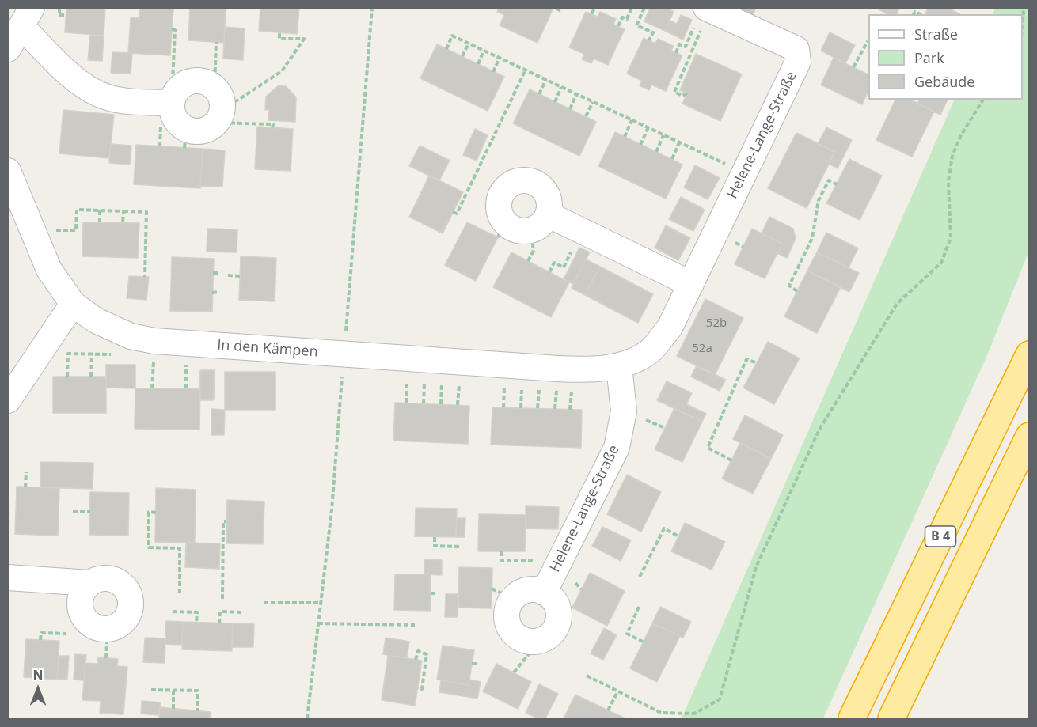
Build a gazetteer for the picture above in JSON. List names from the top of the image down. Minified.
{"streets":{"highway":["B 4"],"street":["Helene-Lange-Straße","In den Kämpen"]},"crossings":[["Helene-Lange-Straße","In den Kämpen"]],"house_numbers":["52b","52a"],"legend":["Straße","Park","Gebäude"],"north":"top"}
